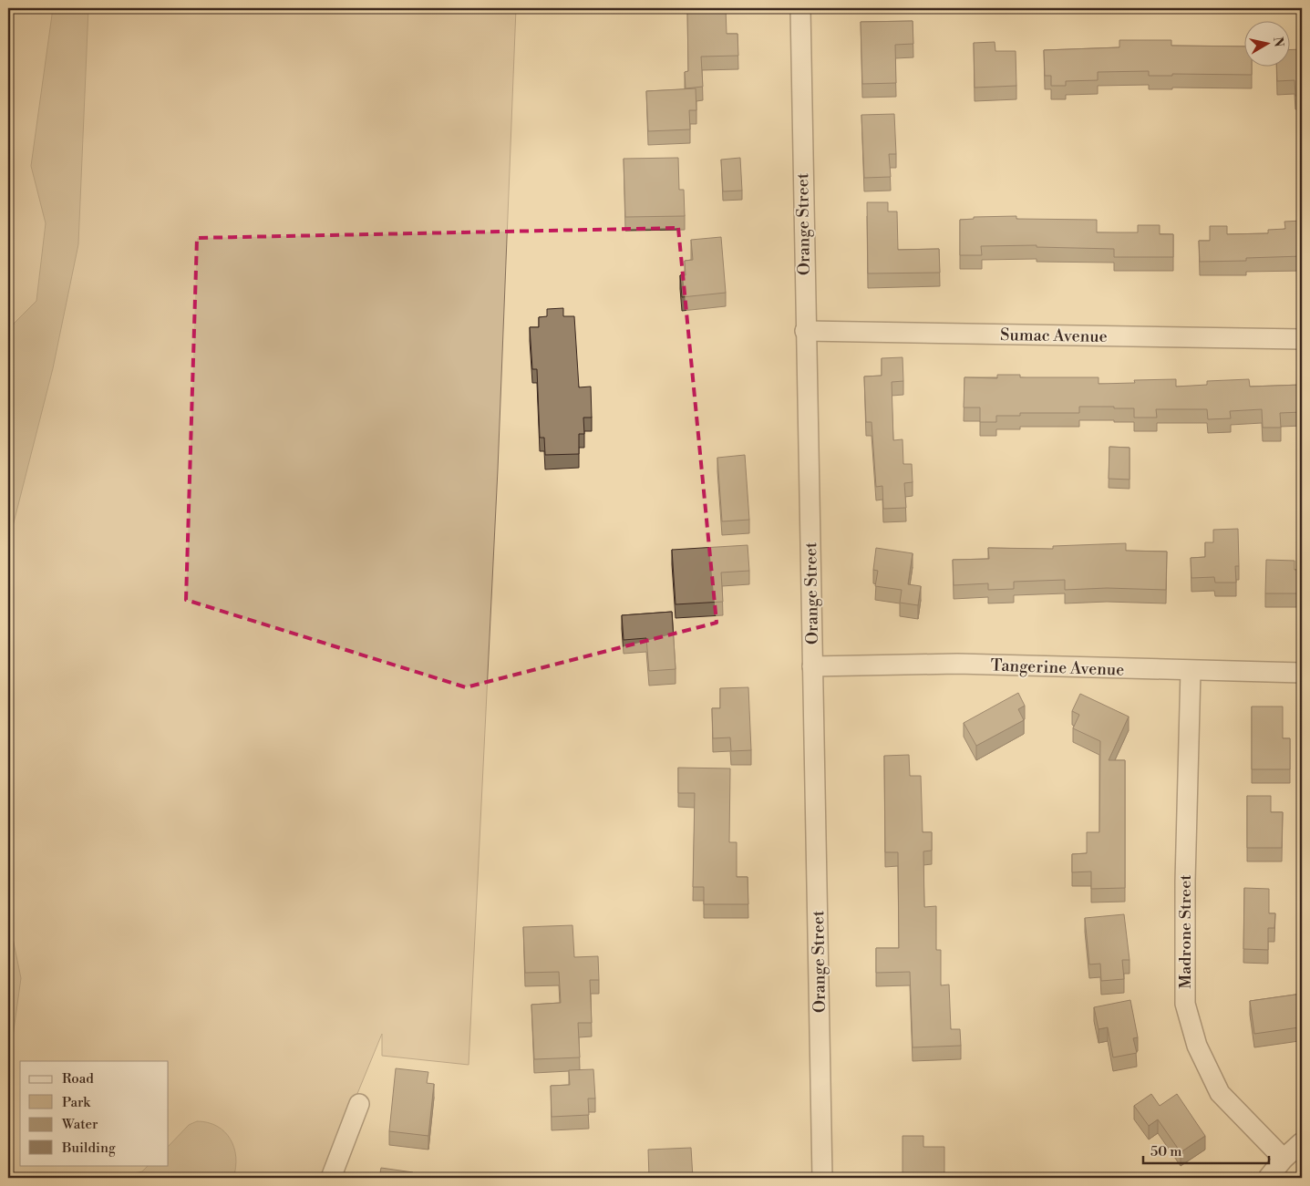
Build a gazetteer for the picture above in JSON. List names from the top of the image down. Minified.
{"streets":{"street":["Orange Street","Sumac Avenue","Tangerine Avenue","Madrone Street"]},"crossings":[["Orange Street","Sumac Avenue"],["Orange Street","Tangerine Avenue"],["Tangerine Avenue","Madrone Street"]],"legend":["Road","Park","Water","Building"],"scale_bar":"50 m","north":"right"}
